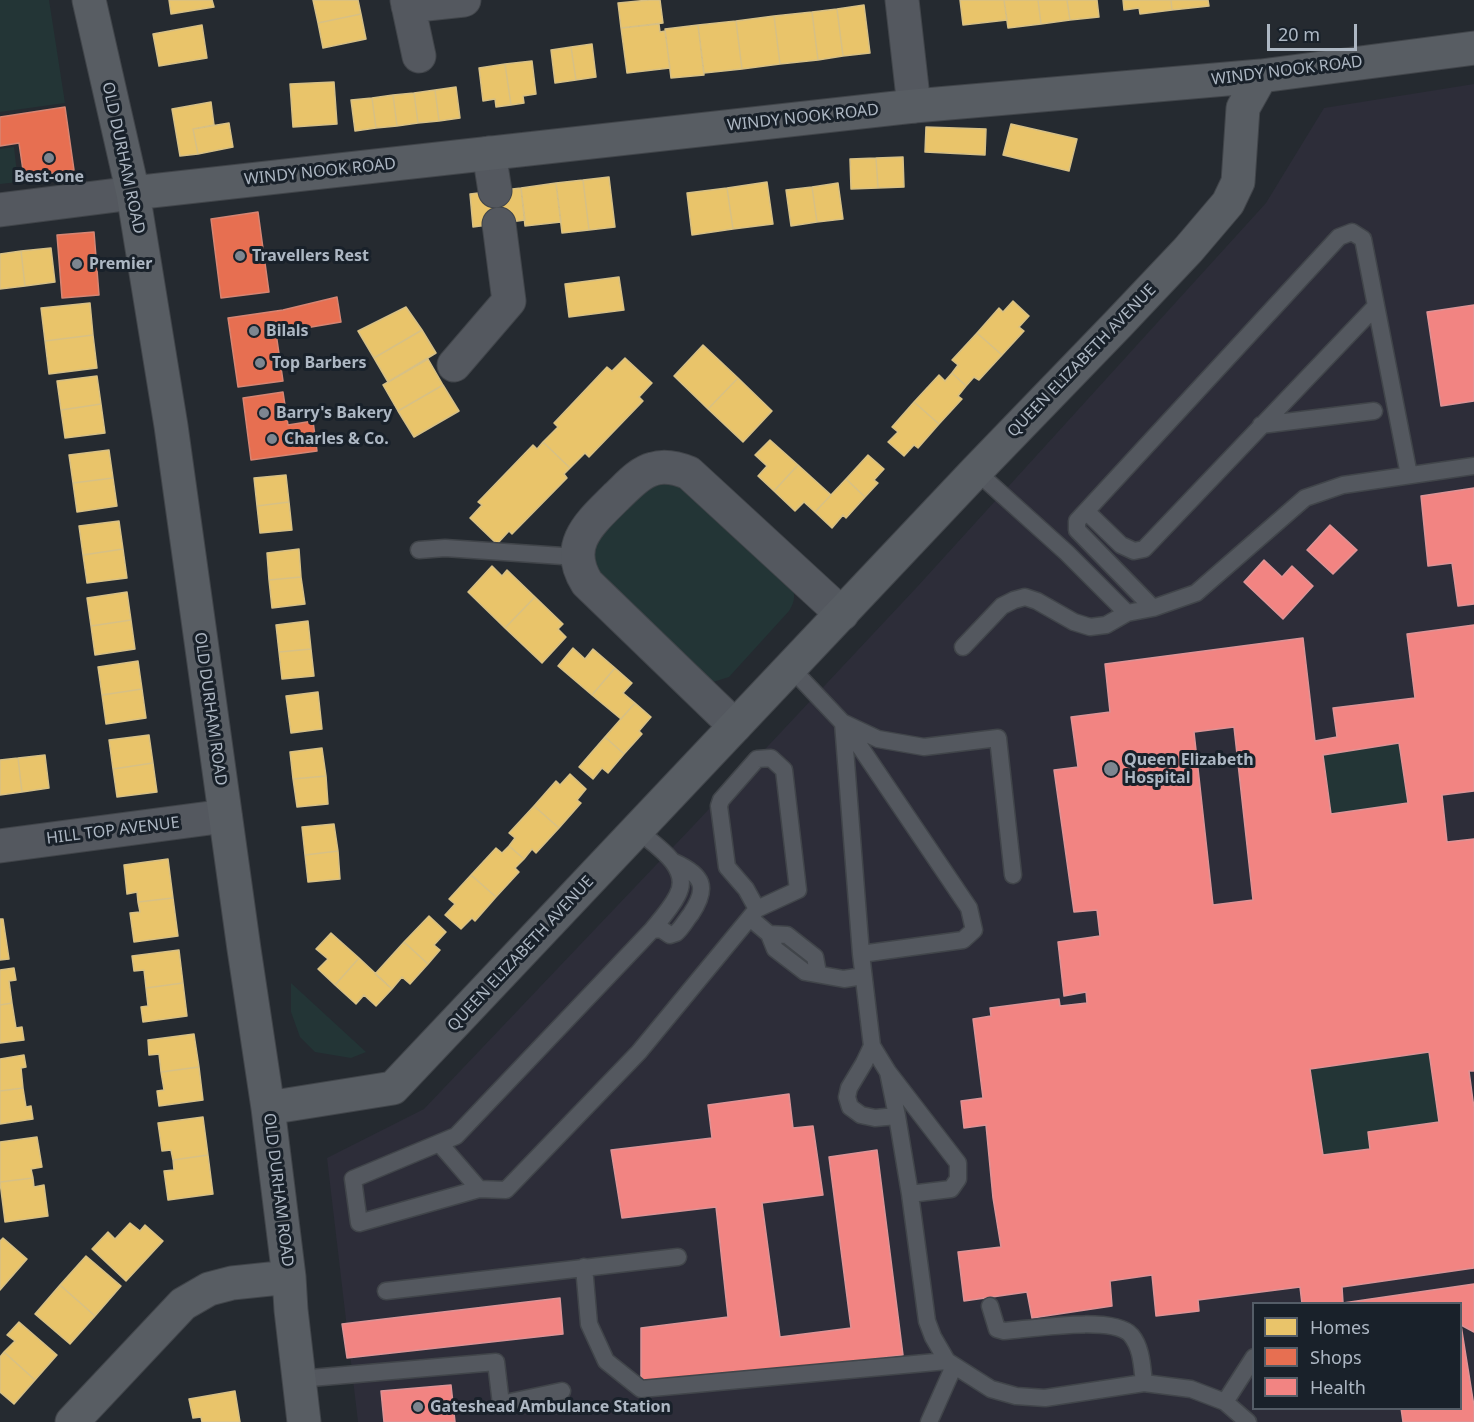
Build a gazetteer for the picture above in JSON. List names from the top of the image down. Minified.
{"streets":{"street":["WINDY NOOK ROAD","OLD DURHAM ROAD","QUEEN ELIZABETH AVENUE","HILL TOP AVENUE"]},"crossings":[["WINDY NOOK ROAD","OLD DURHAM ROAD"],["WINDY NOOK ROAD","QUEEN ELIZABETH AVENUE"],["OLD DURHAM ROAD","QUEEN ELIZABETH AVENUE"],["OLD DURHAM ROAD","HILL TOP AVENUE"]],"places":["Best-one","Travellers Rest","Premier","Bilals","Top Barbers","Barry's Bakery","Charles & Co.","Queen Elizabeth Hospital","Gateshead Ambulance Station"],"legend":["Homes","Shops","Health"],"scale_bar":"20 m"}
